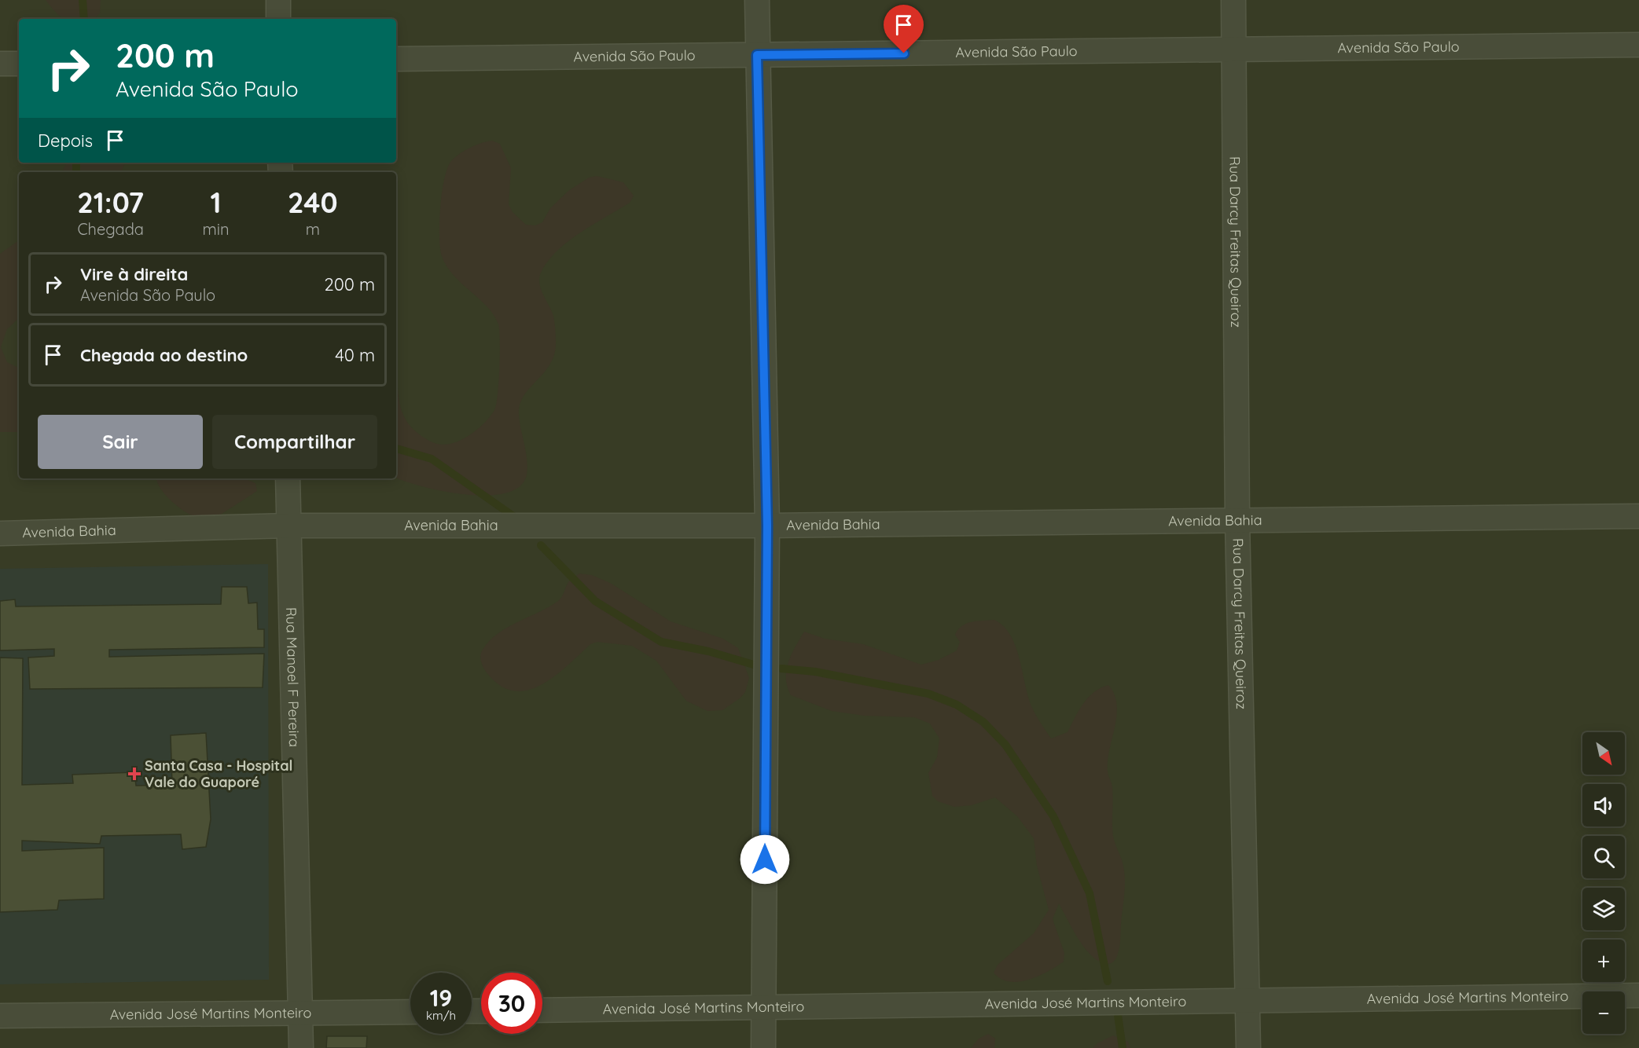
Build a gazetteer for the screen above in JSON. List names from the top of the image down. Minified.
{"streets":{"street":["Avenida São Paulo","Rua Darcy Freitas Queiroz","Avenida Bahia","Rua Manoel F Pereira","Avenida José Martins Monteiro"]},"crossings":[["Avenida São Paulo","Rua Darcy Freitas Queiroz"],["Rua Darcy Freitas Queiroz","Avenida Bahia"],["Rua Darcy Freitas Queiroz","Avenida José Martins Monteiro"],["Avenida Bahia","Rua Manoel F Pereira"],["Rua Manoel F Pereira","Avenida José Martins Monteiro"]],"places":{"health":["Santa Casa - Hospital Vale do Guaporé"]},"north":"bottom right","page":{"turn":["200 m","Avenida São Paulo"],"then":"Depois","eta":["21:07","Chegada","1","min","240","m"],"list":[{"name":"Vire à direita","note":"Avenida São Paulo","value":"200 m"},{"name":"Chegada ao destino","value":"40 m"}],"buttons":["Sair","Compartilhar"],"map_buttons":["+","−"],"speed":"19 km/h","limit":"30"}}
